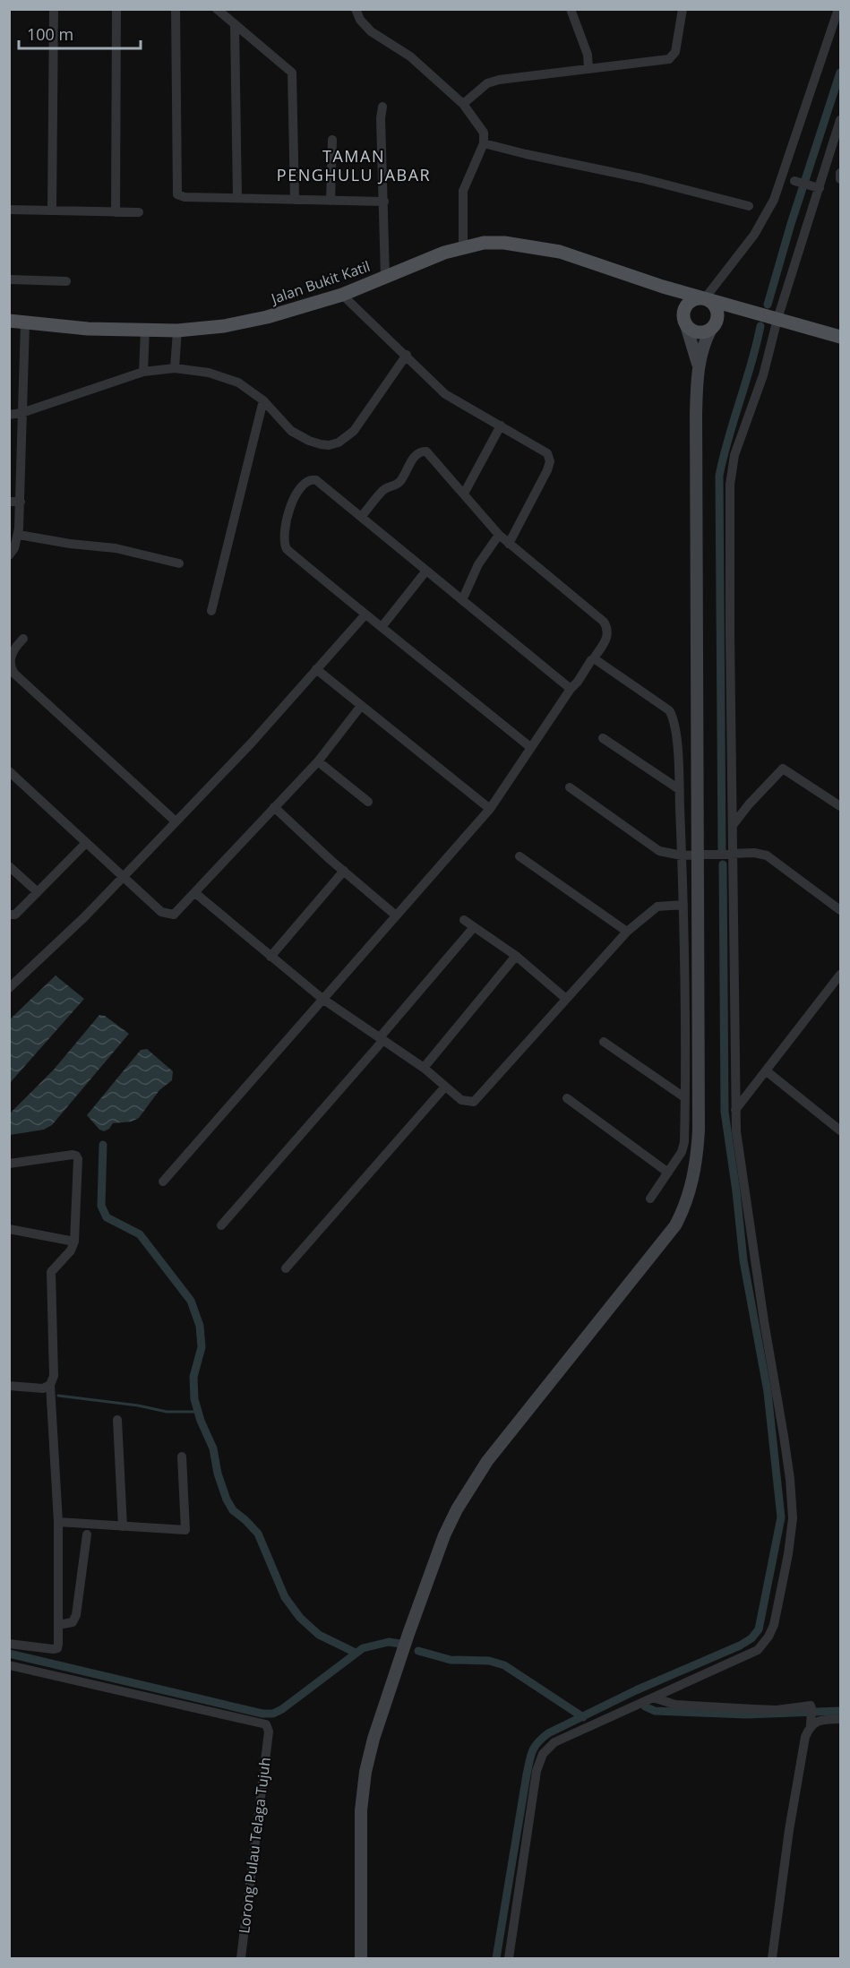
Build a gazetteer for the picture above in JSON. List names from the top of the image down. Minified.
{"streets":{"main road":["Jalan Bukit Katil"],"street":["Lorong Pulau Telaga Tujuh"]},"districts":["TAMAN PENGHULU JABAR"],"scale_bar":"100 m"}
